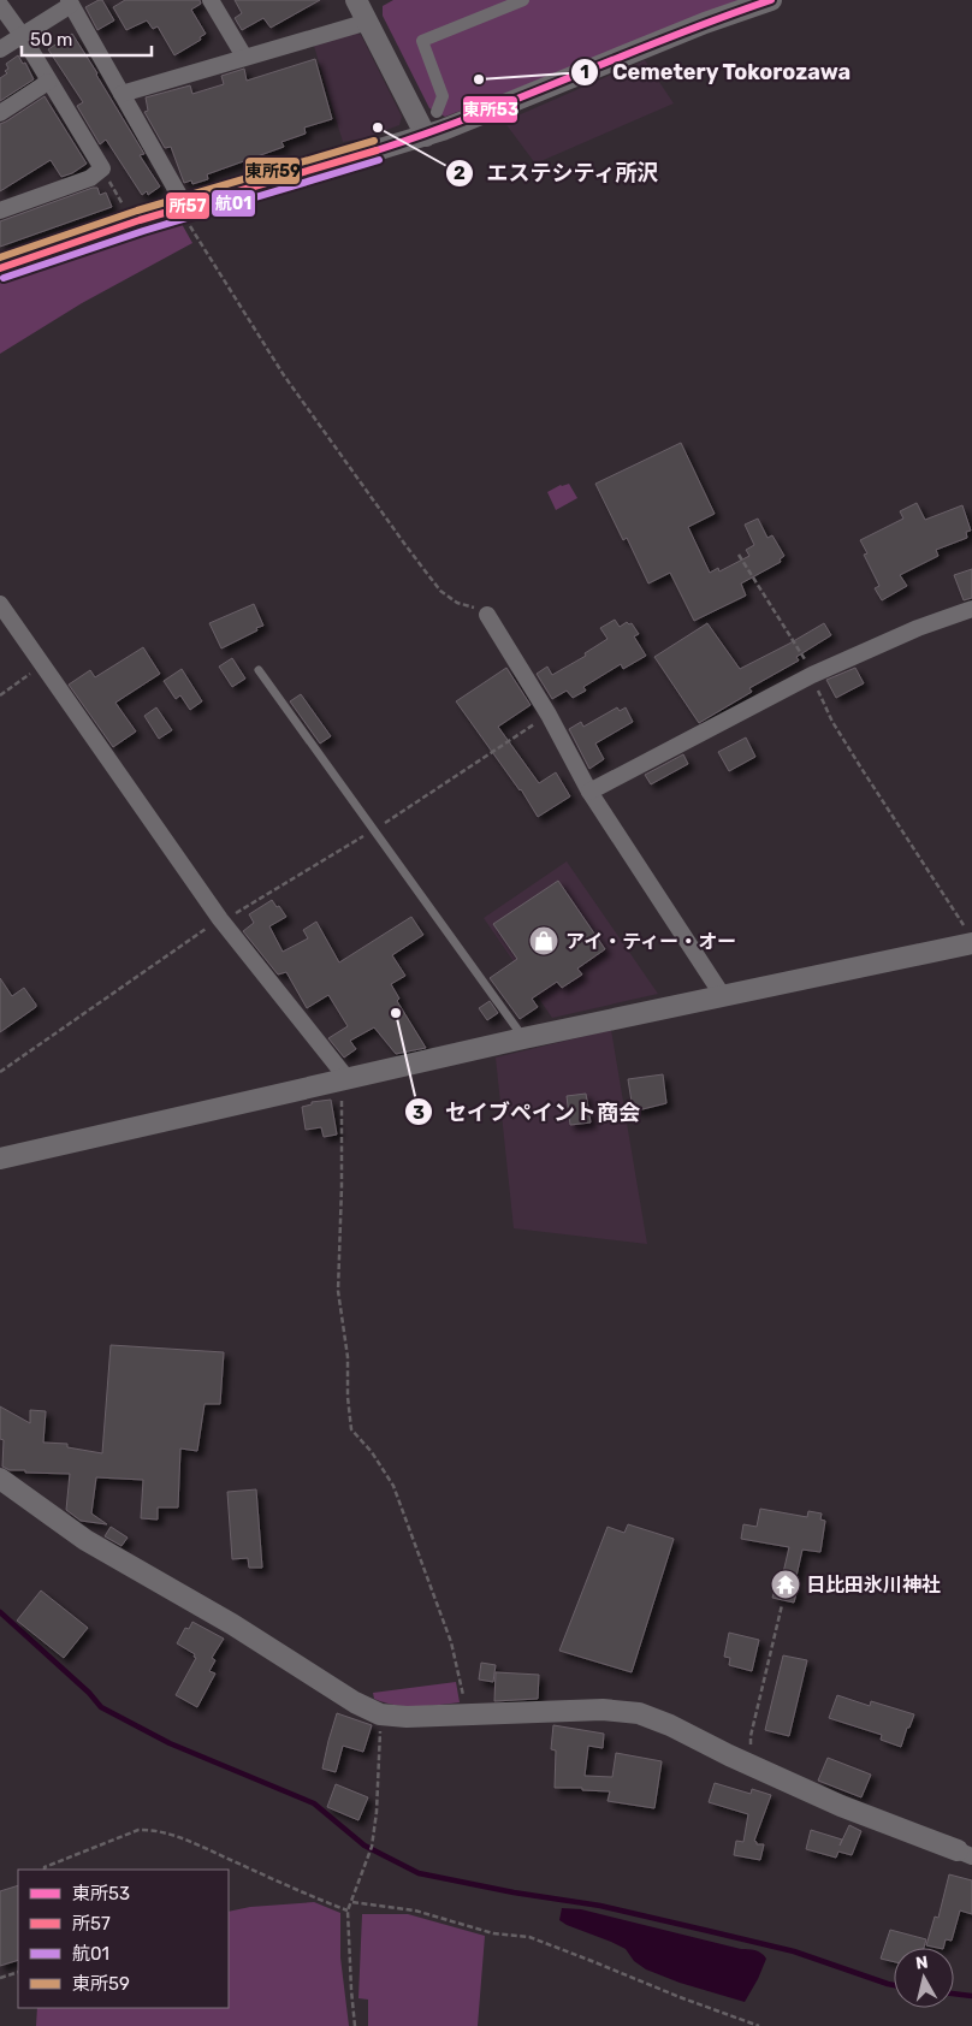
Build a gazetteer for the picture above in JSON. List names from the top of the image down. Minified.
{"places":{"other":["Cemetery Tokorozawa","エステシティ所沢","セイブペイント商会"],"shop":["アイ・ティー・オー"],"temple":["日比田氷川神社"]},"lines":["transit line 東所53","transit line 東所59","transit line 所57","transit line 航01"],"legend":["東所53","所57","航01","東所59"],"scale_bar":"50 m","north":"top"}
